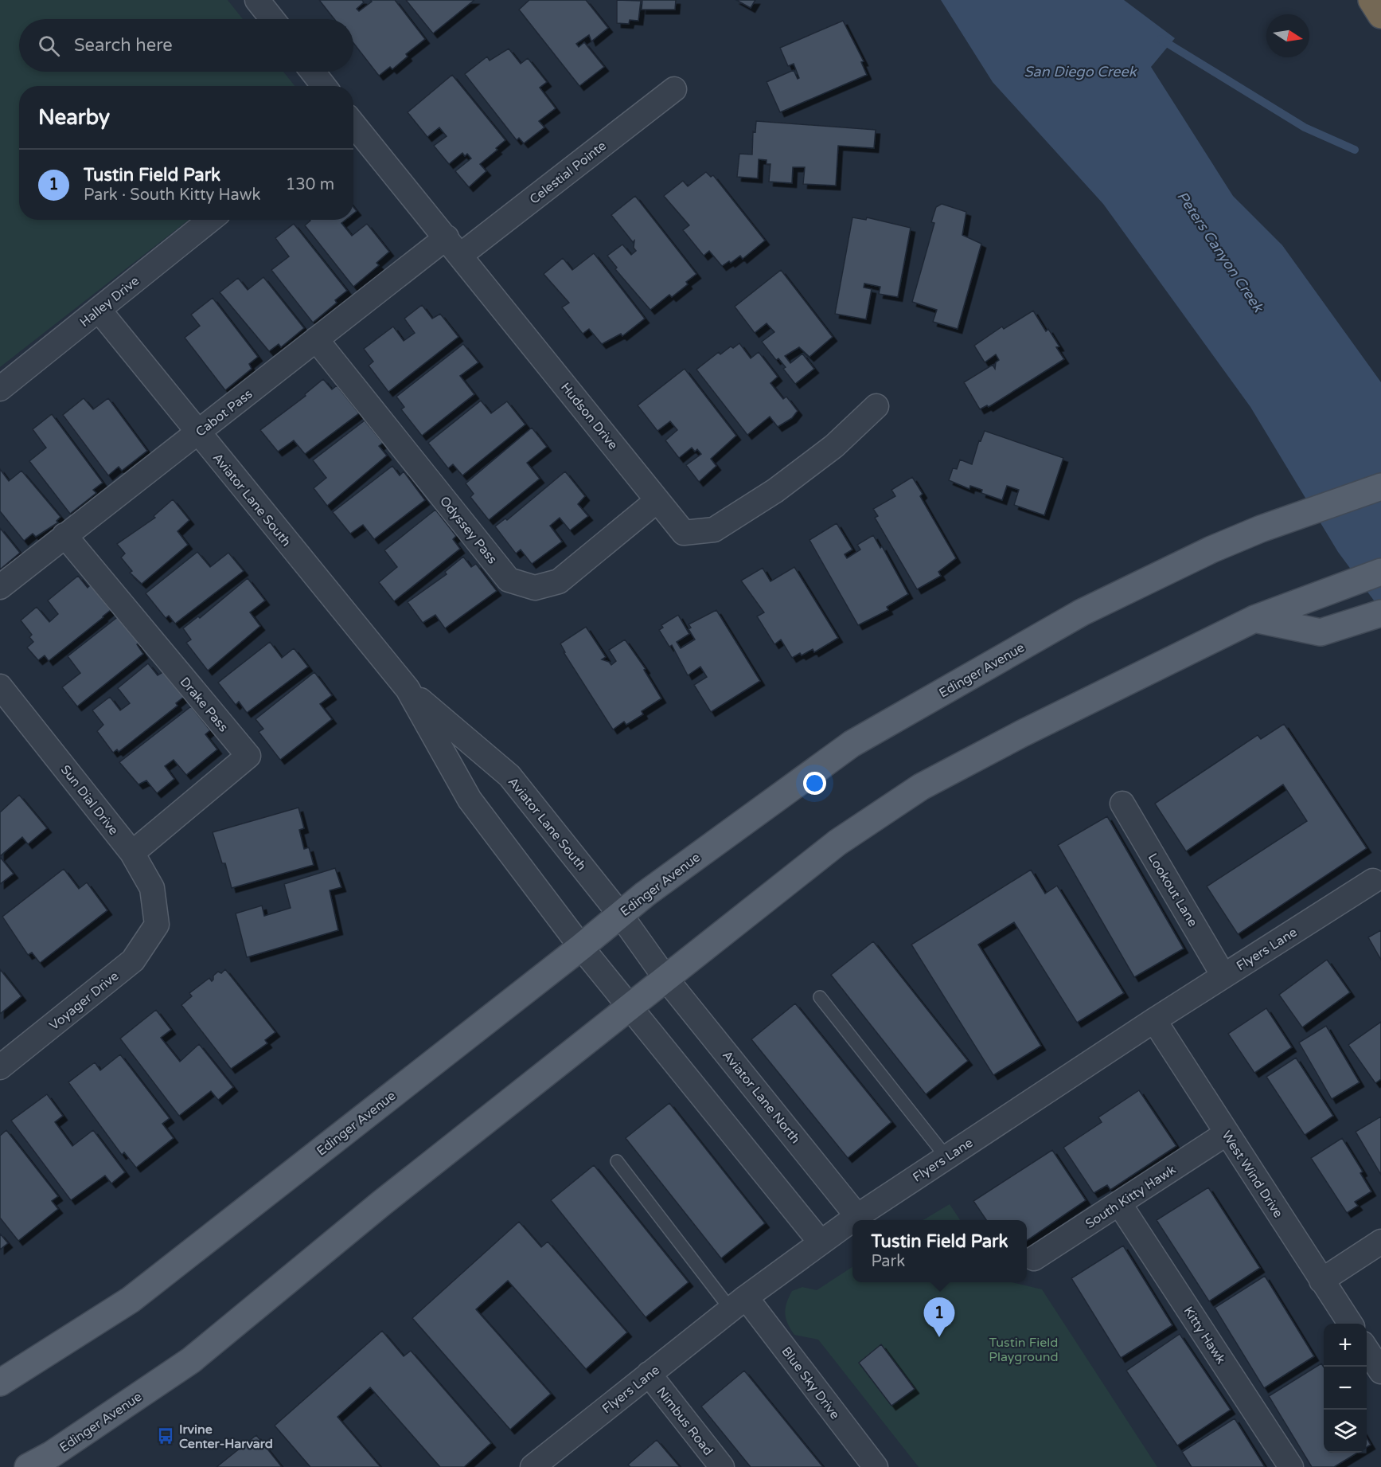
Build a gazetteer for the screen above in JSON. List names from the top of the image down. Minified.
{"streets":{"main road":["Edinger Avenue"],"street":["Celestial Pointe","Halley Drive","Cabot Pass","Hudson Drive","Aviator Lane South","Odyssey Pass","Drake Pass","Sun Dial Drive","Lookout Lane","Flyers Lane","Voyager Drive","Aviator Lane North","West Wind Drive","South Kitty Hawk","Kitty Hawk","Blue Sky Drive","Nimbus Road"]},"crossings":[["Celestial Pointe","Cabot Pass"],["Celestial Pointe","Hudson Drive"],["Halley Drive","Aviator Lane South"],["Cabot Pass","Hudson Drive"],["Cabot Pass","Aviator Lane South"],["Cabot Pass","Odyssey Pass"],["Cabot Pass","Drake Pass"],["Hudson Drive","Odyssey Pass"],["Aviator Lane South","Edinger Avenue"],["Aviator Lane South","Aviator Lane North"],["Edinger Avenue","Aviator Lane North"],["Drake Pass","Sun Dial Drive"],["Sun Dial Drive","Voyager Drive"],["Lookout Lane","Flyers Lane"],["Flyers Lane","Aviator Lane North"],["Flyers Lane","West Wind Drive"],["Flyers Lane","Blue Sky Drive"],["Flyers Lane","Nimbus Road"],["West Wind Drive","South Kitty Hawk"],["South Kitty Hawk","Kitty Hawk"]],"water":["San Diego Creek","Peters Canyon Creek"],"parks":["Tustin Field Playground"],"places":{"bus stop":["Irvine Center-Harvard"]},"north":"right","page":{"search":"Search here","heading":"Nearby","list":[{"mark":"1","name":"Tustin Field Park","note":"Park · South Kitty Hawk","value":"130 m"}],"popup":["Tustin Field Park","Park"],"pins":"1","map_buttons":["+","−"]}}
